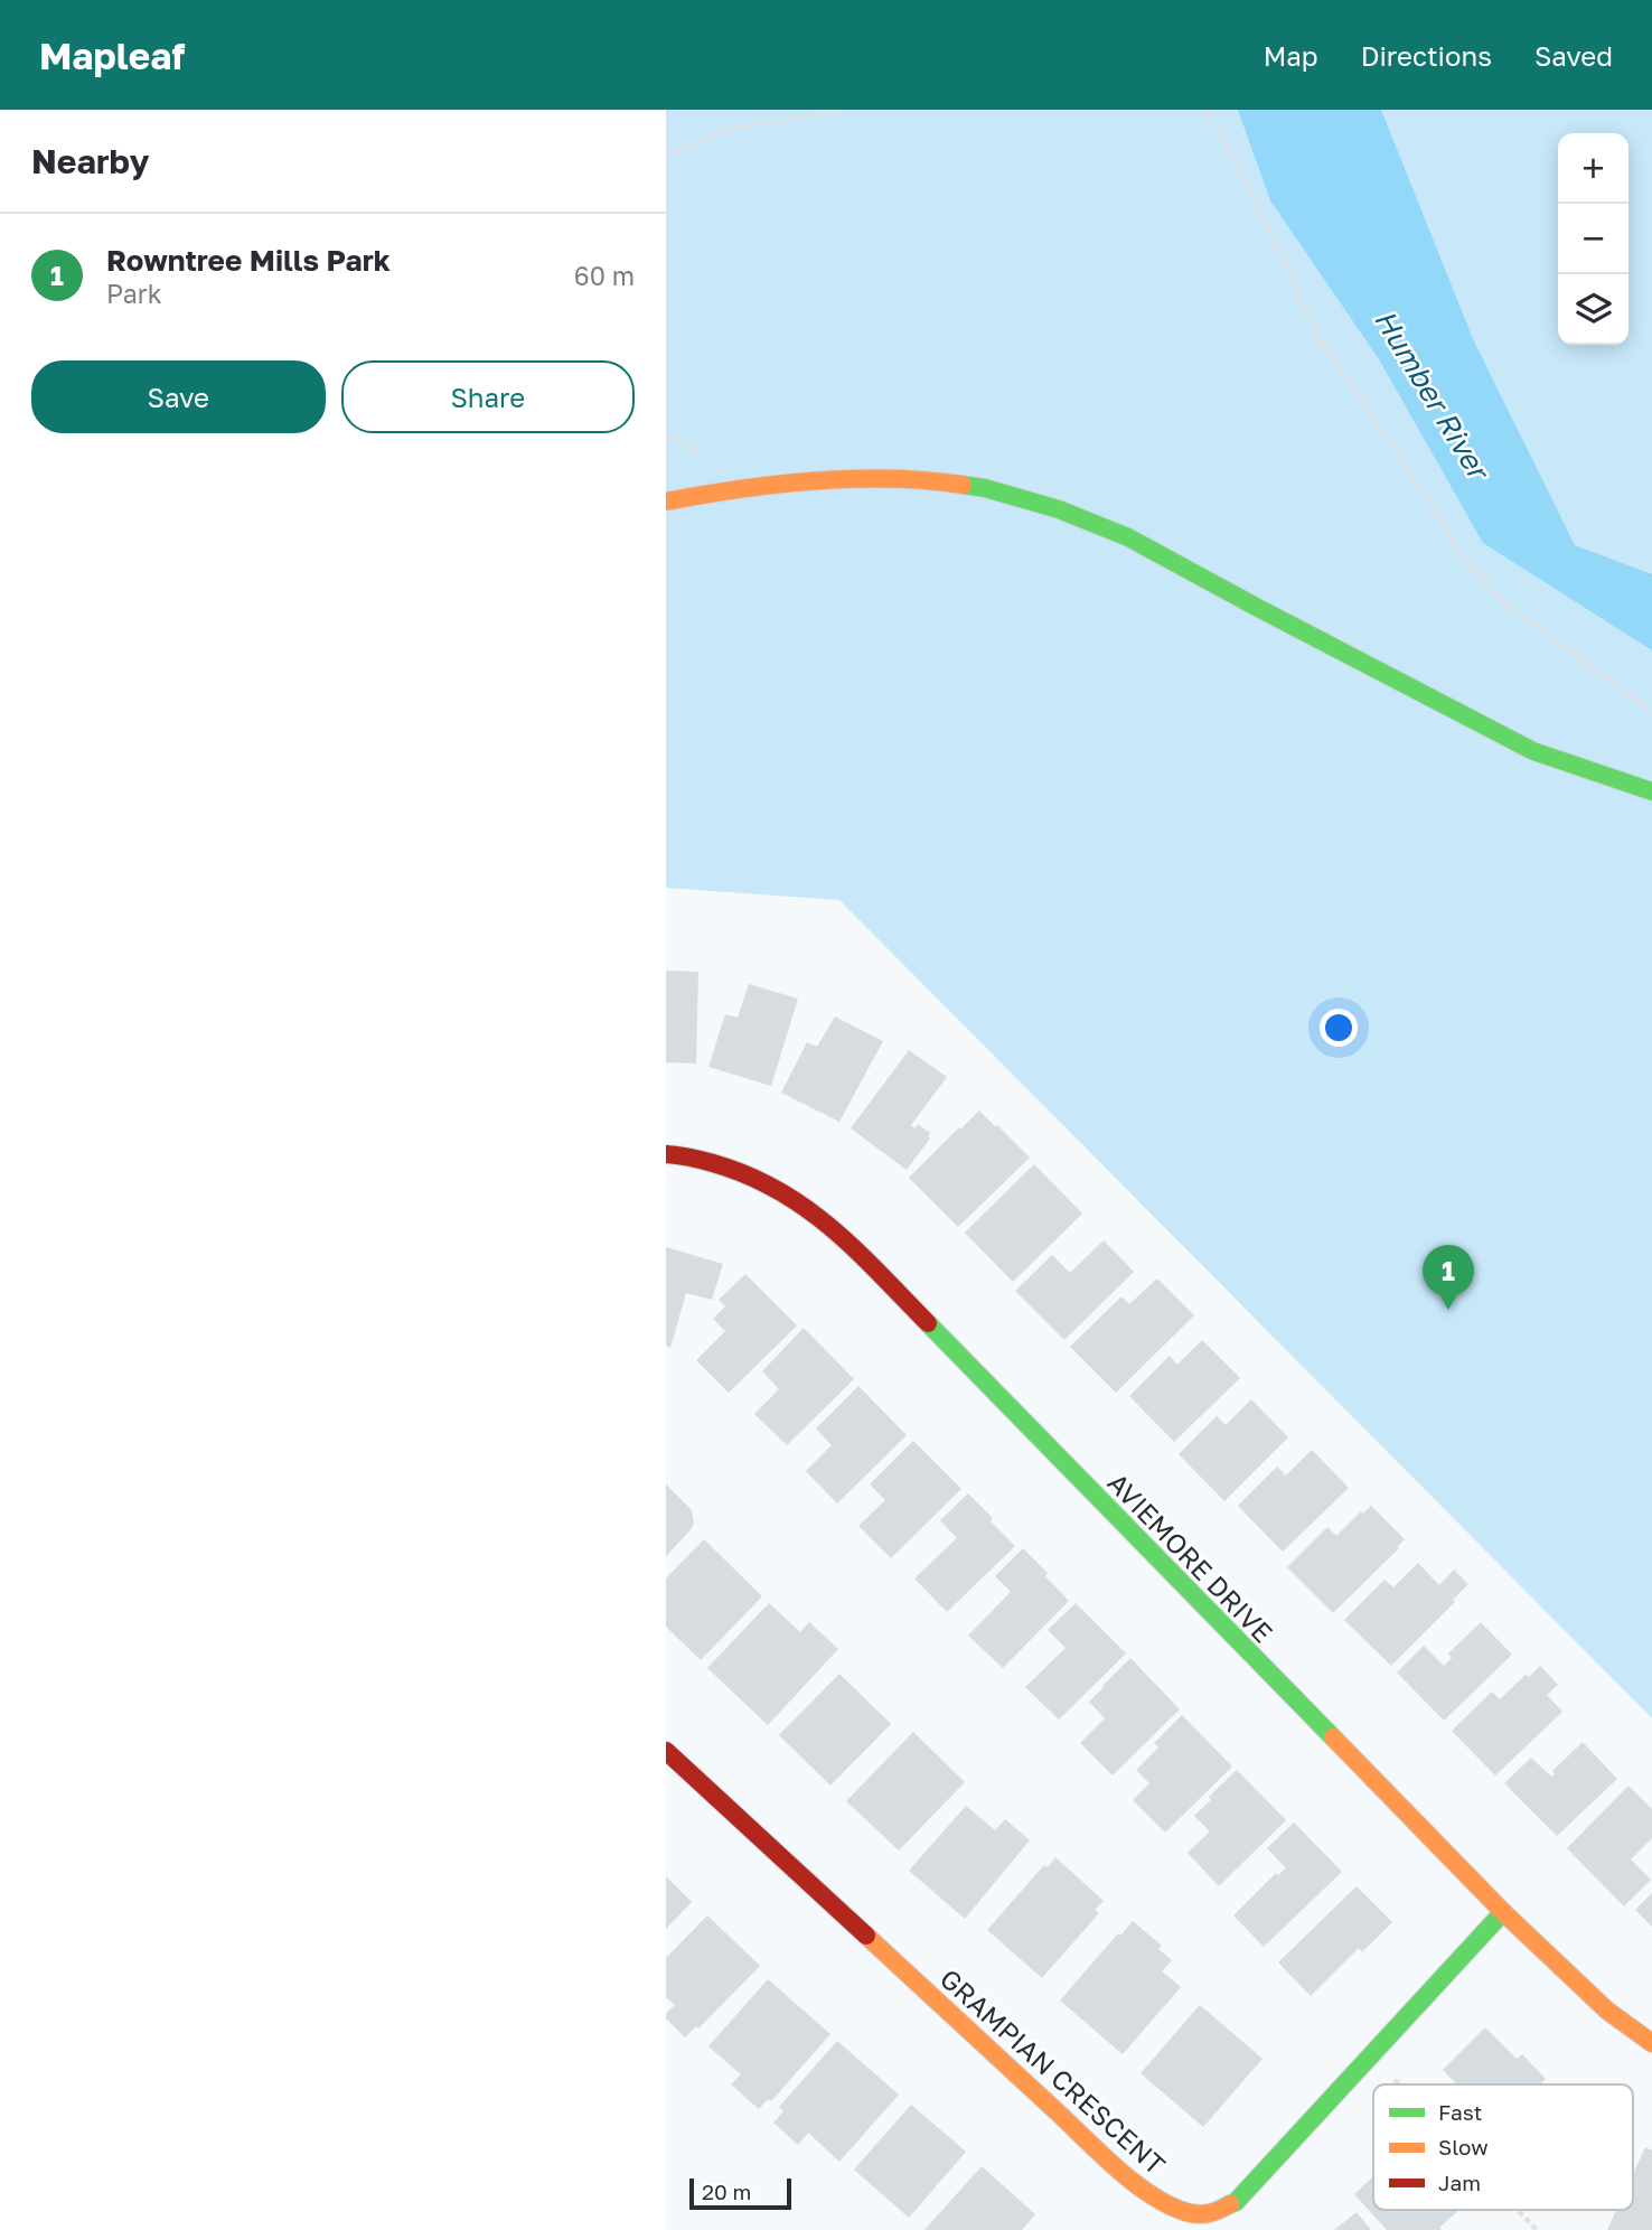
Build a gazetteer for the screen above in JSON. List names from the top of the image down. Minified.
{"streets":{"street":["AVIEMORE DRIVE","GRAMPIAN CRESCENT"]},"crossings":[["AVIEMORE DRIVE","GRAMPIAN CRESCENT"]],"water":["Humber River"],"legend":["Fast","Slow","Jam"],"scale_bar":"20 m","page":{"header":"Mapleaf","nav":["Map","Directions","Saved"],"heading":"Nearby","map_buttons":["+","−"],"list":[{"mark":"1","name":"Rowntree Mills Park","note":"Park","value":"60 m"}],"buttons":["Save","Share"],"pins":"1","scale":"20 m"}}
